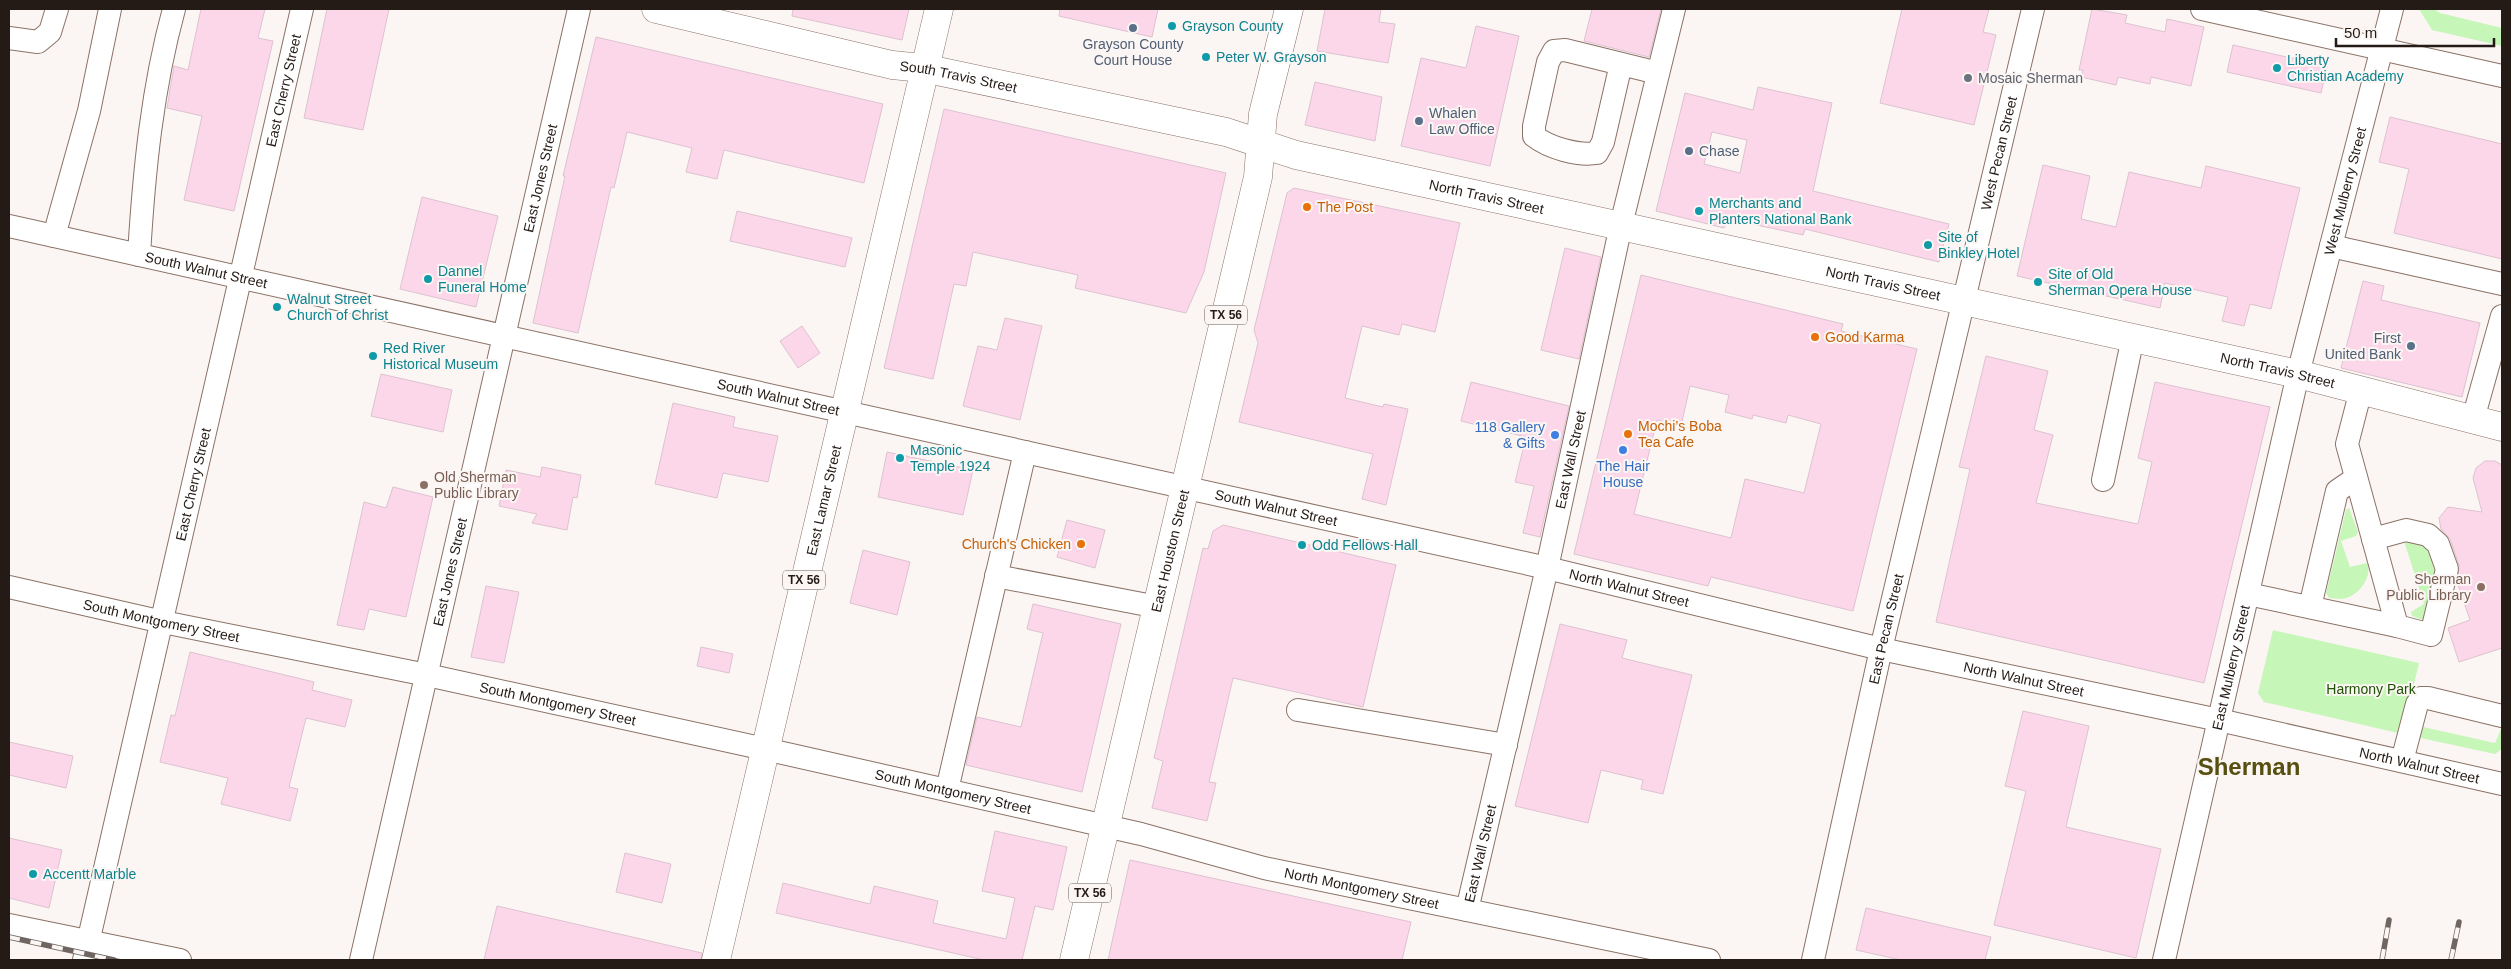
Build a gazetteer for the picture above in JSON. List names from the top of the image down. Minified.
{"streets":{"main road":["South Travis Street","North Travis Street","TX 56","East Lamar Street","East Houston Street"],"street":["East Cherry Street","West Pecan Street","East Jones Street","West Mulberry Street","South Walnut Street","East Wall Street","North Walnut Street","South Montgomery Street","East Pecan Street","East Mulberry Street","North Montgomery Street"]},"crossings":[["South Travis Street","North Travis Street"],["South Travis Street","TX 56"],["South Travis Street","East Lamar Street"],["South Travis Street","East Houston Street"],["East Cherry Street","South Walnut Street"],["East Cherry Street","South Montgomery Street"],["West Pecan Street","North Travis Street"],["West Pecan Street","East Pecan Street"],["East Jones Street","South Walnut Street"],["East Jones Street","South Montgomery Street"],["West Mulberry Street","North Travis Street"],["West Mulberry Street","East Mulberry Street"],["North Travis Street","TX 56"],["North Travis Street","East Wall Street"],["North Travis Street","East Houston Street"],["North Travis Street","East Pecan Street"],["North Travis Street","East Mulberry Street"],["South Walnut Street","East Wall Street"],["South Walnut Street","East Lamar Street"],["South Walnut Street","East Houston Street"],["South Walnut Street","North Walnut Street"],["TX 56","East Lamar Street"],["TX 56","East Houston Street"],["East Wall Street","North Walnut Street"],["East Wall Street","North Montgomery Street"],["East Lamar Street","South Montgomery Street"],["East Houston Street","South Montgomery Street"],["East Houston Street","North Montgomery Street"],["North Walnut Street","East Pecan Street"],["North Walnut Street","East Mulberry Street"],["South Montgomery Street","North Montgomery Street"]],"districts":["Sherman"],"parks":["Harmony Park"],"places":["Grayson County","Grayson County Court House","Peter W. Grayson","Liberty Christian Academy","Mosaic Sherman","Whalen Law Office","Chase","The Post","Merchants and Planters National Bank","Site of Binkley Hotel","Dannel Funeral Home","Site of Old Sherman Opera House","Walnut Street Church of Christ","Good Karma","First United Bank","Red River Historical Museum","Mochi’s Boba Tea Cafe","118 Gallery & Gifts","The Hair House","Masonic Temple 1924","Old Sherman Public Library","Church's Chicken","Odd Fellows Hall","Sherman Public Library","Accentt Marble"],"scale_bar":"50 m"}
